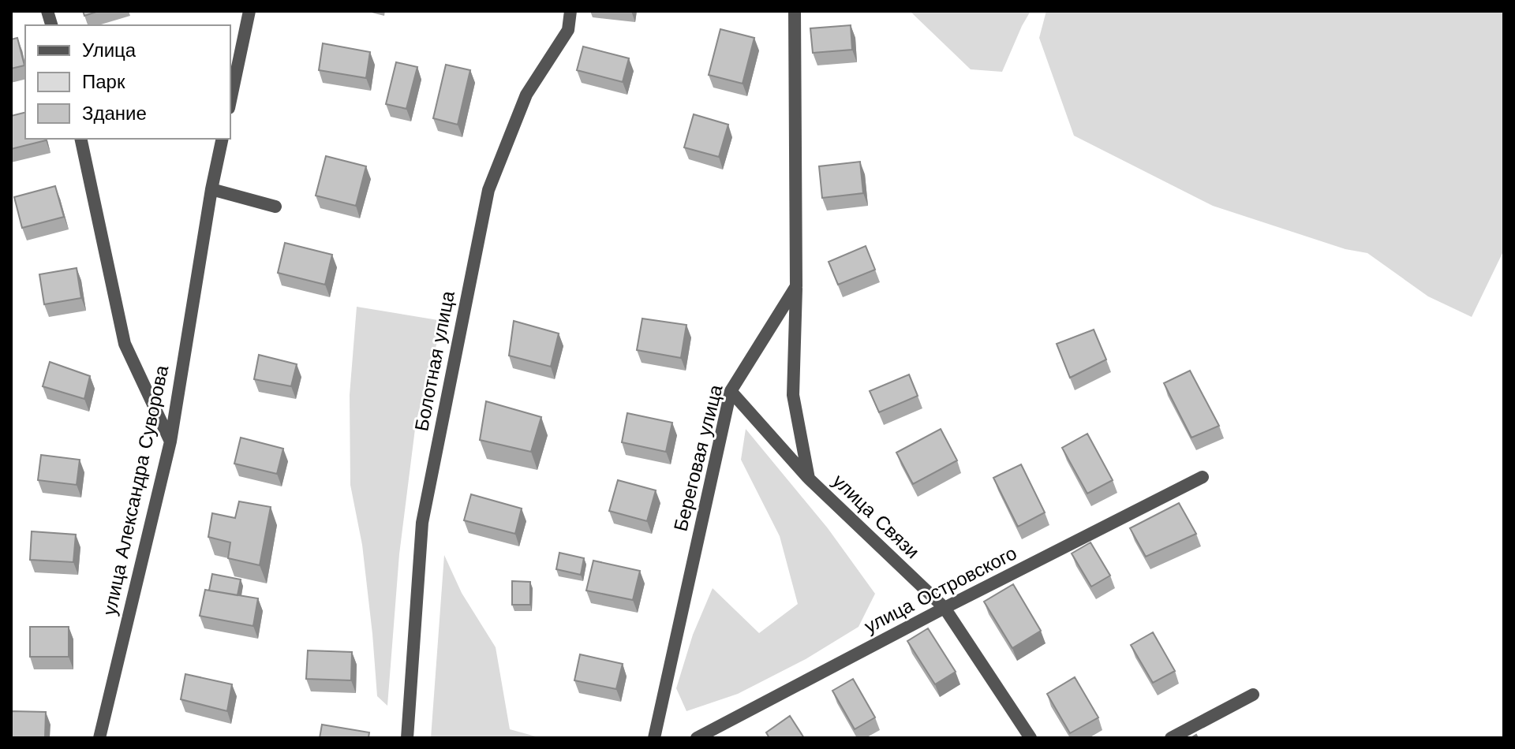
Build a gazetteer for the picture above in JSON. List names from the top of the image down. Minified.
{"streets":{"street":["Болотная улица","Береговая улица","улица Александра Суворова","улица Связи","улица Островского"]},"crossings":[["Береговая улица","улица Связи"],["улица Связи","улица Островского"]],"legend":["Улица","Парк","Здание"]}
